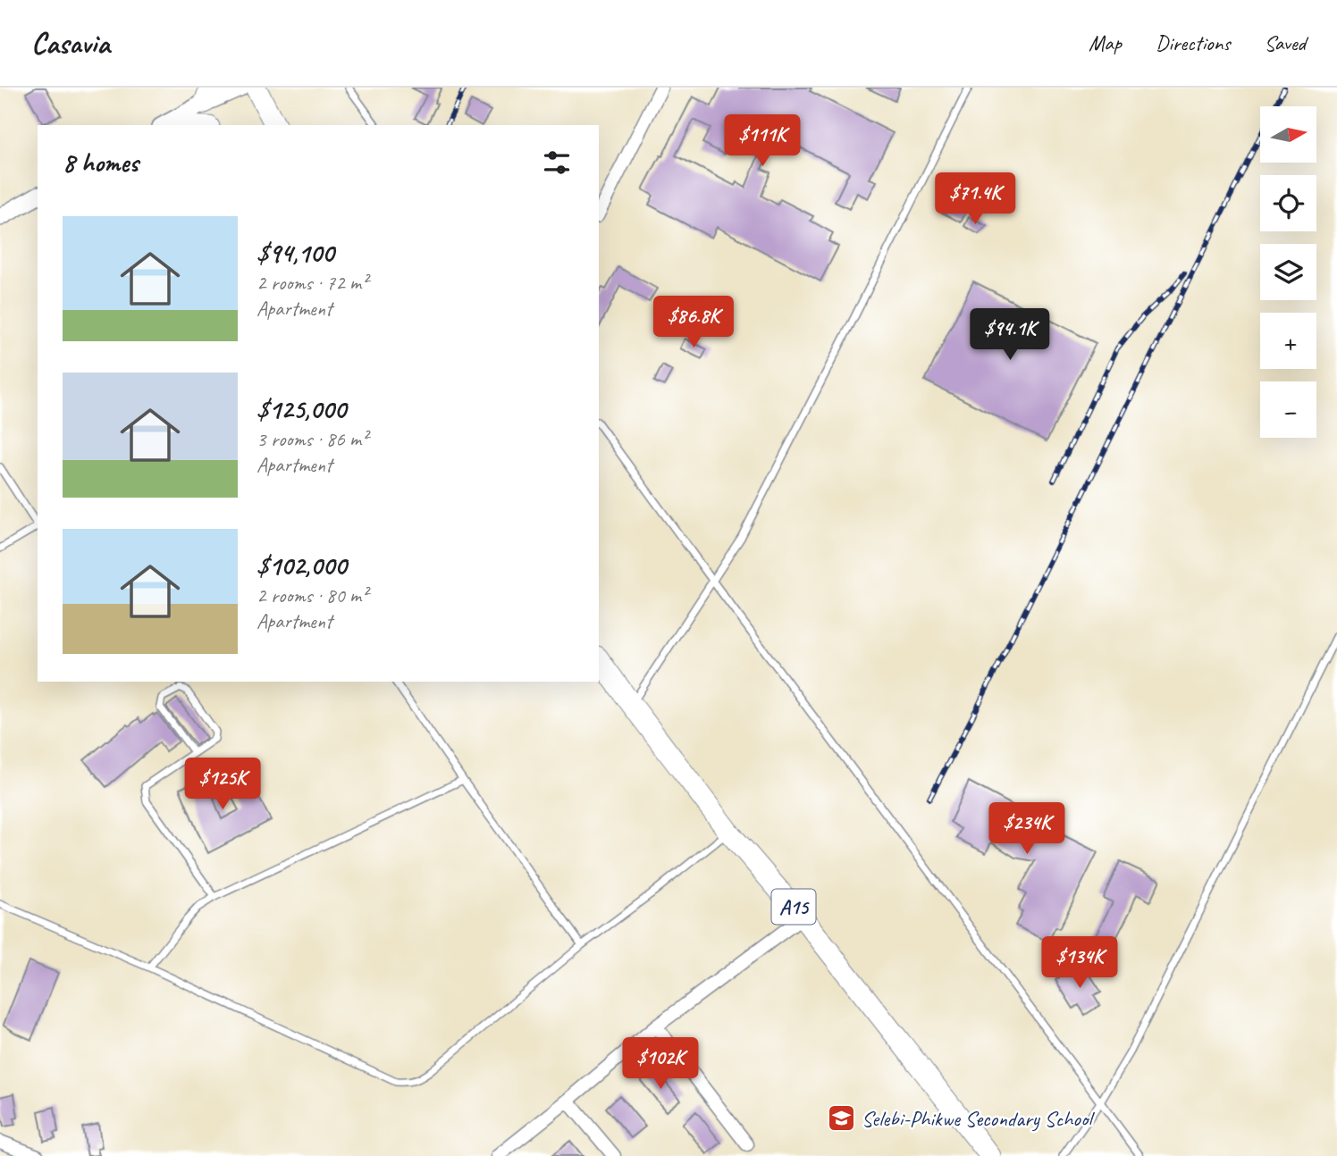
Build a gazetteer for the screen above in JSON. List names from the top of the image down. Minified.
{"streets":{"main road":["A15"]},"places":{"school or university":["Selebi-Phikwe Secondary School"]},"north":"right","page":{"header":"Casavia","nav":["Map","Directions","Saved"],"map_buttons":["+","−"],"price":["$111K","$71.4K","$86.8K","$94.1K","$125K","$234K","$134K","$102K"],"heading":"8 homes","list":[{"name":"$94,100","note":"2 rooms · 72 m² · Apartment"},{"name":"$125,000","note":"3 rooms · 86 m² · Apartment"},{"name":"$102,000","note":"2 rooms · 80 m² · Apartment"}]}}
